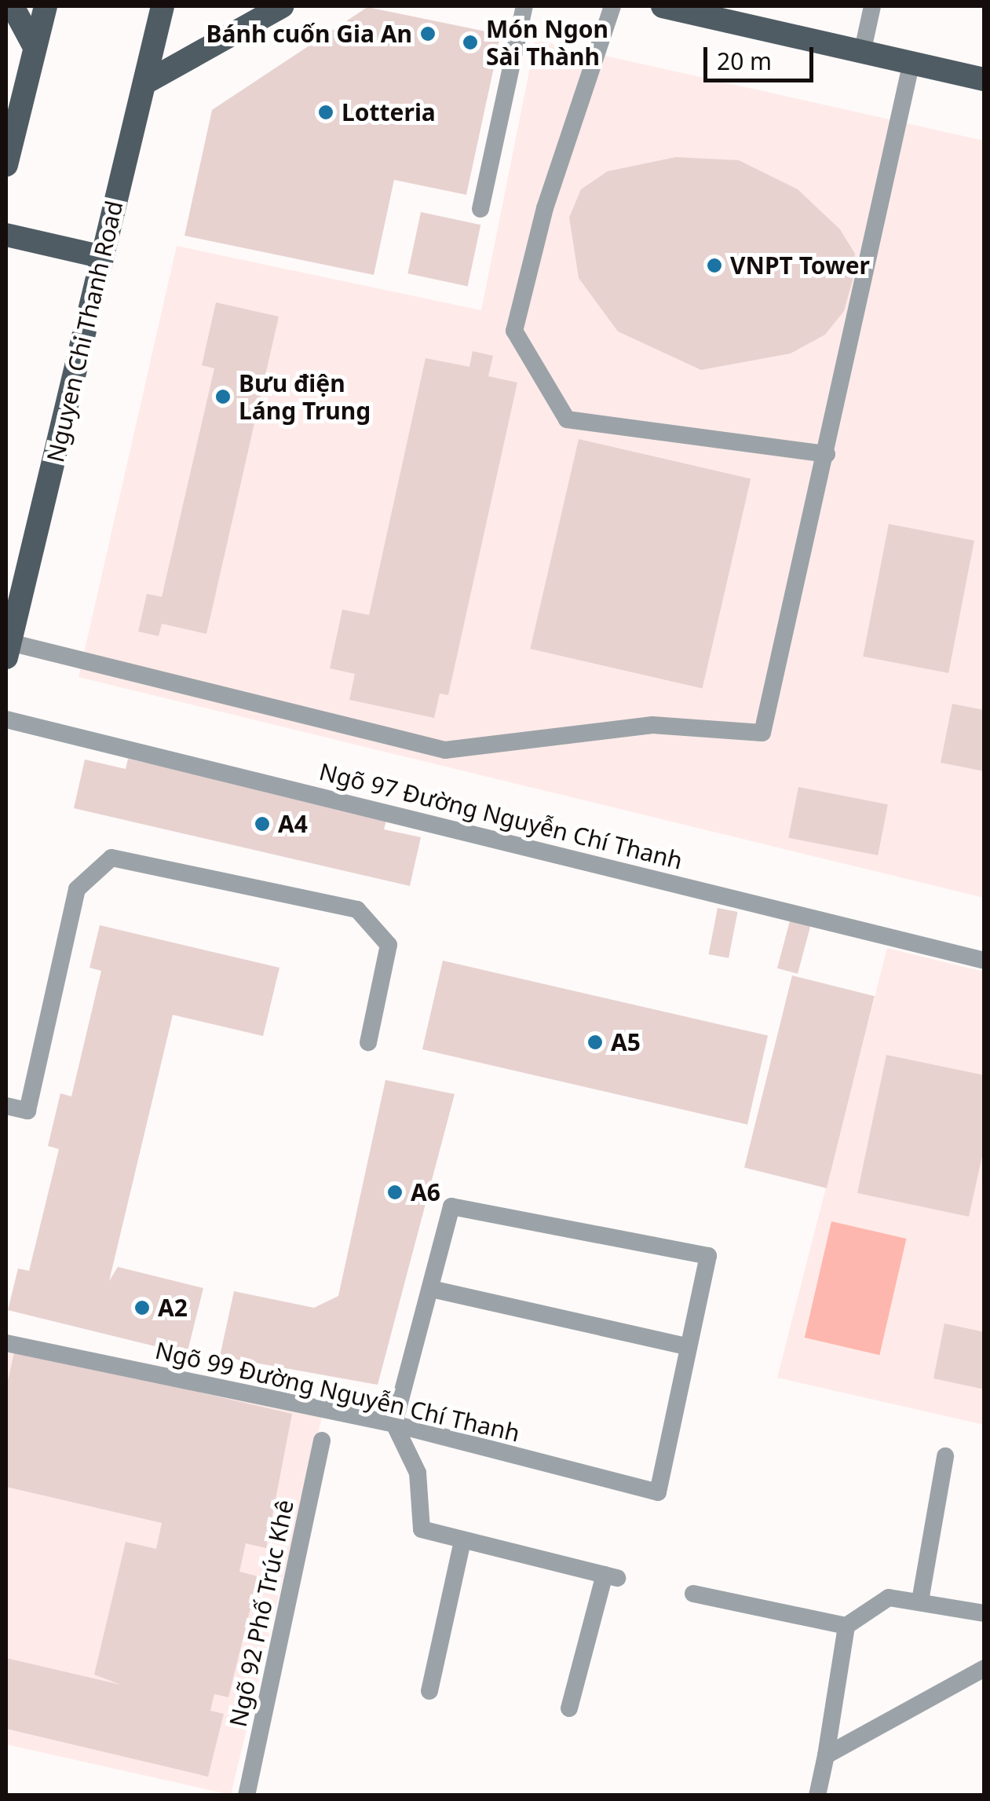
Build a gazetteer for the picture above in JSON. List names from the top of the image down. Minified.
{"streets":{"main road":["Nguyen Chi Thanh Road"],"lane":["Ngõ 97 Đường Nguyễn Chí Thanh","Ngõ 99 Đường Nguyễn Chí Thanh","Ngõ 92 Phố Trúc Khê"]},"places":["Bánh cuốn Gia An","Món Ngon Sài Thành","Lotteria","VNPT Tower","Bưu điện Láng Trung","A4","A5","A6","A2"],"scale_bar":"20 m"}
